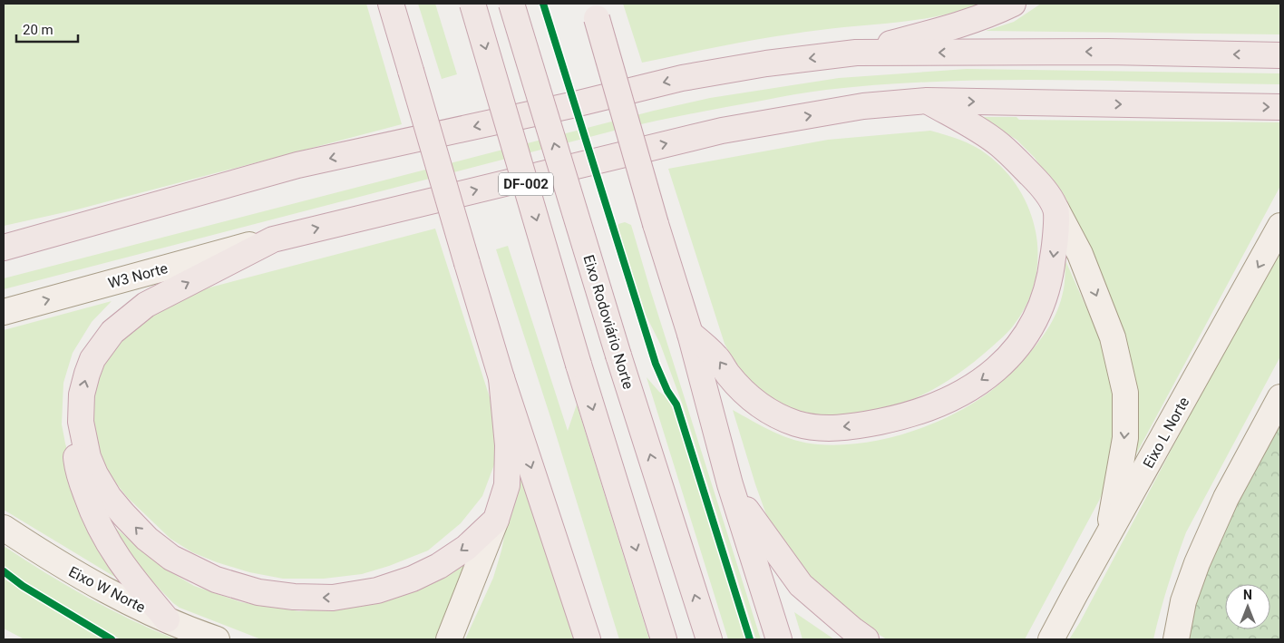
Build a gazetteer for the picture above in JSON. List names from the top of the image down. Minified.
{"streets":{"highway":["DF-002","Eixo Rodoviário Norte"],"main road":["W3 Norte","Eixo L Norte","Eixo W Norte"]},"one_way":["W3 Norte"],"scale_bar":"20 m","north":"top"}
